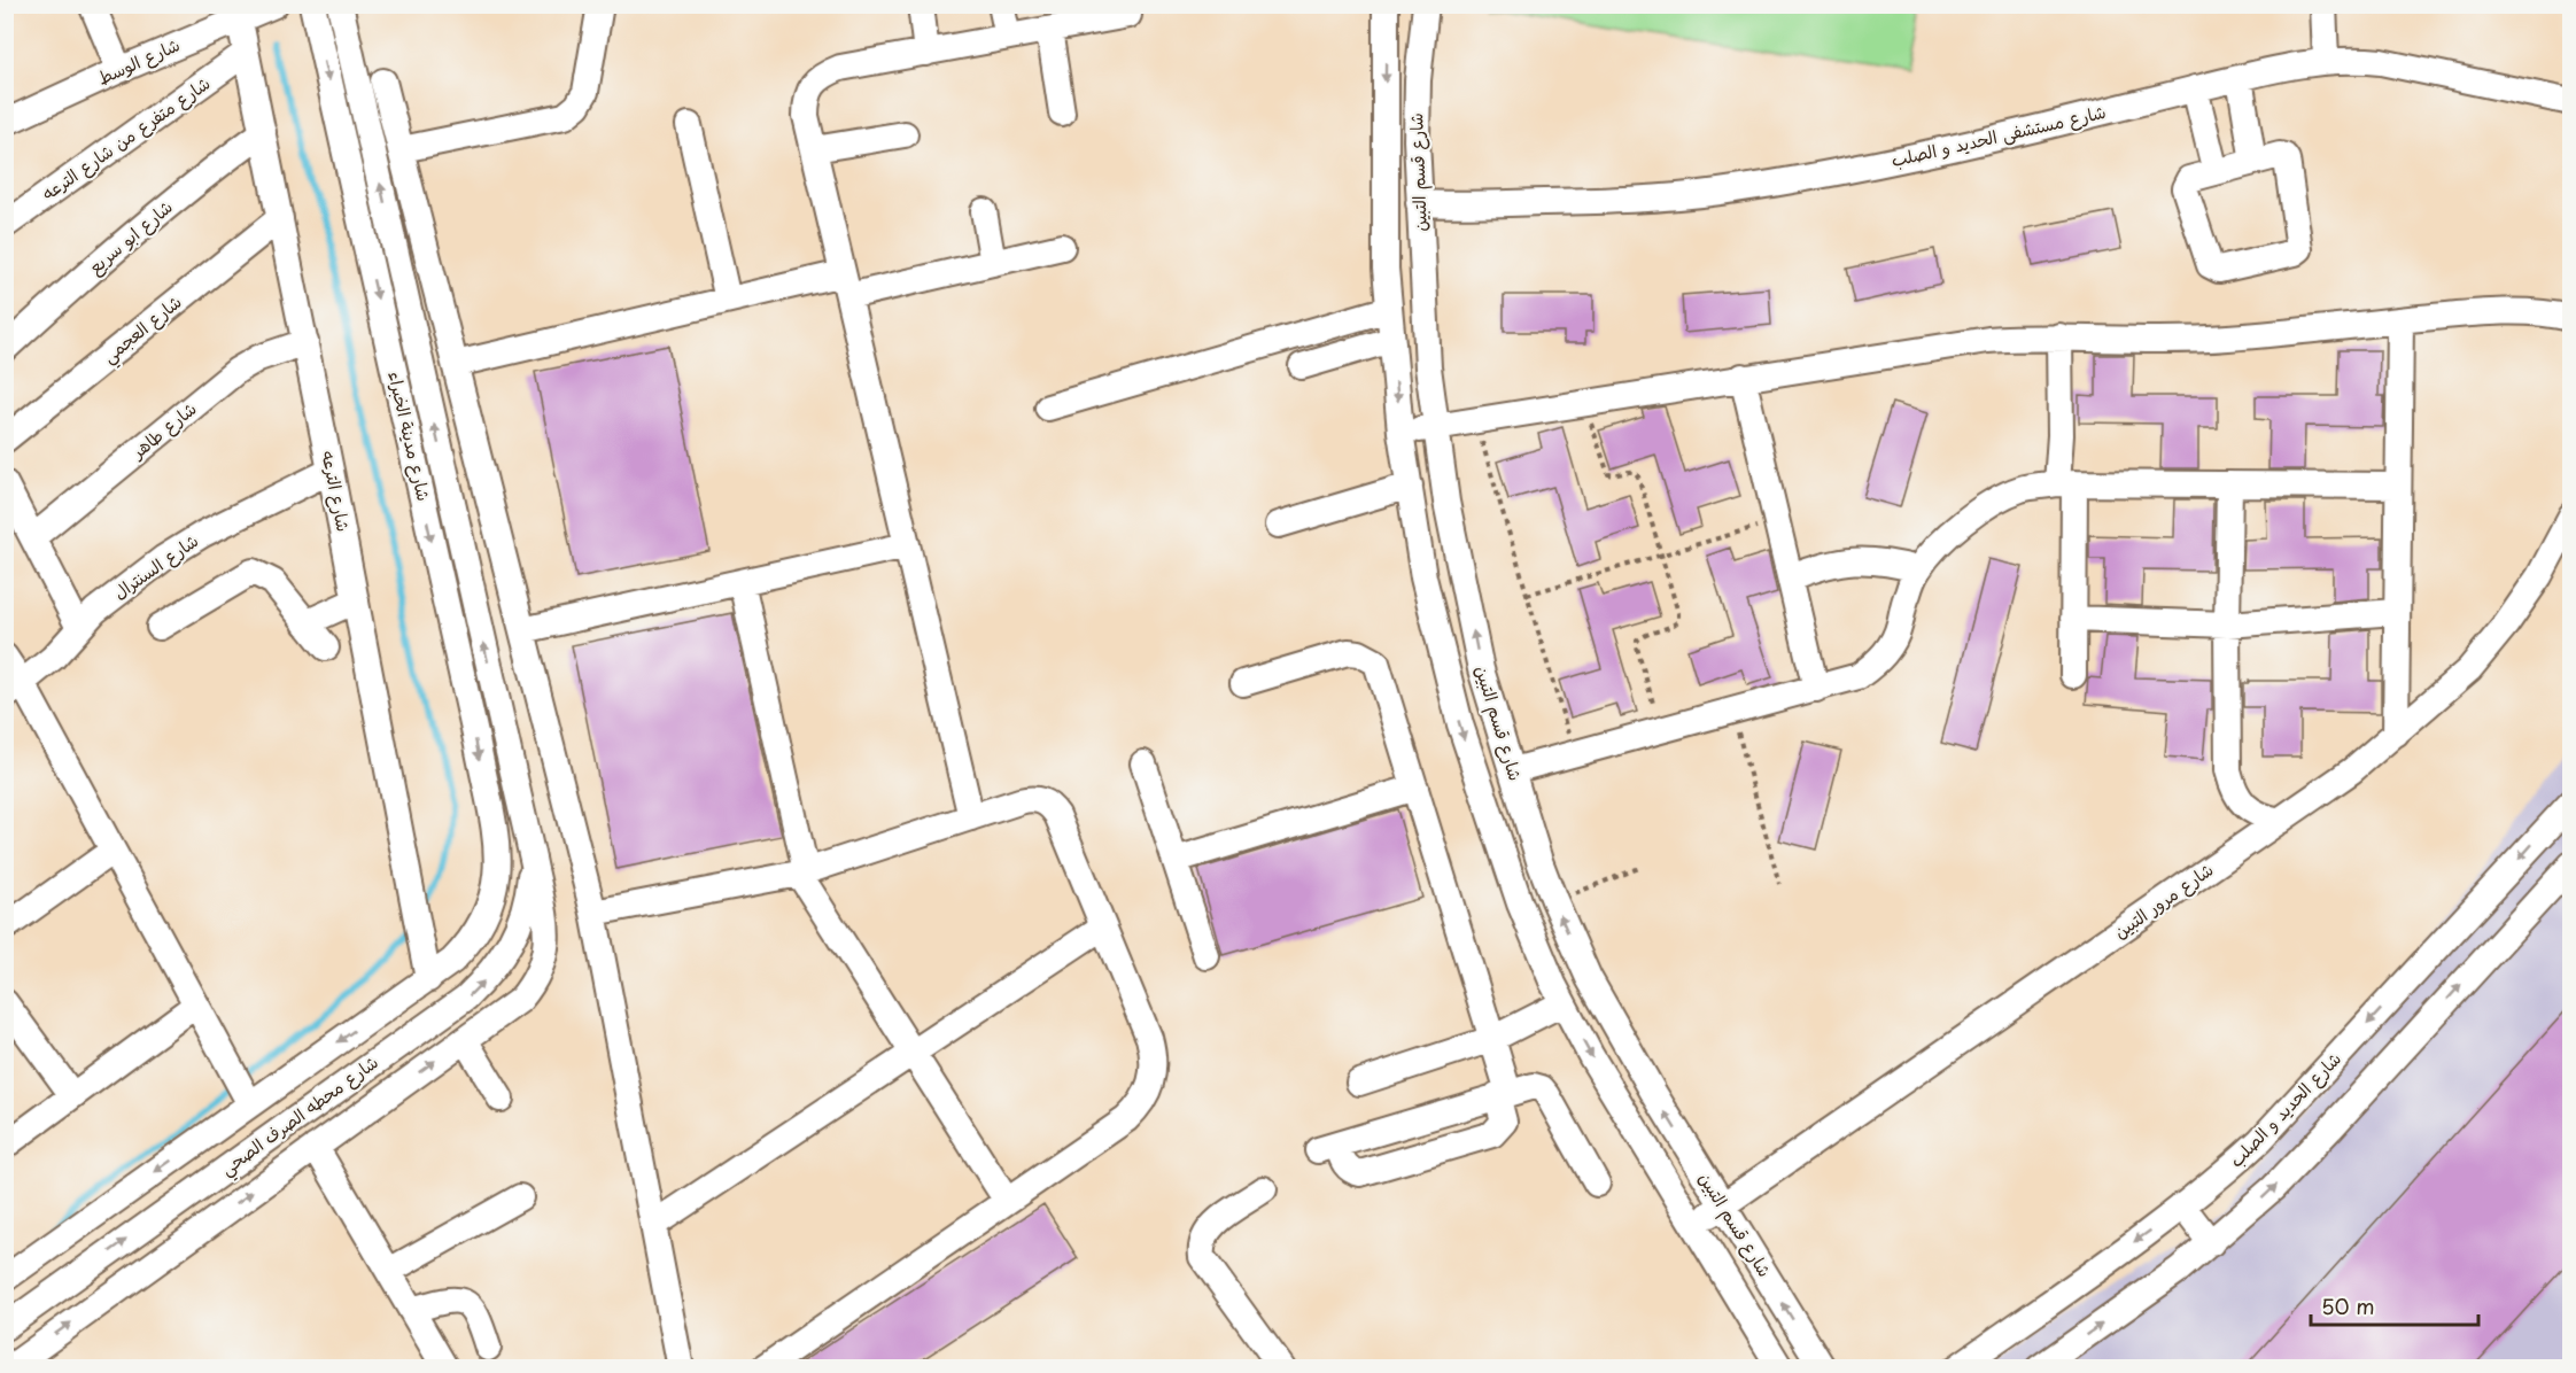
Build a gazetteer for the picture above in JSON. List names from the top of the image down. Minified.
{"streets":{"street":["شارع الوسط","شارع مستشفى الحديد و الصلب","شارع متفرع من شارع الترعه","شارع قسم التبين","شارع ابو سريع","شارع العجمي","شارع طاهر","شارع مدينة الخبراء","شارع الترعه","شارع السنترال","شارع مرور التبين","شارع الحديد و الصلب","شارع محطه الصرف الصحي"]},"crossings":[["شارع الوسط","شارع الترعه"],["شارع مستشفى الحديد و الصلب","شارع قسم التبين"],["شارع متفرع من شارع الترعه","شارع الترعه"],["شارع قسم التبين","شارع مرور التبين"],["شارع ابو سريع","شارع الترعه"],["شارع العجمي","شارع الترعه"],["شارع طاهر","شارع الترعه"],["شارع مدينة الخبراء","شارع الترعه"],["شارع مدينة الخبراء","شارع محطه الصرف الصحي"],["شارع الترعه","شارع السنترال"]],"scale_bar":"50 m"}
